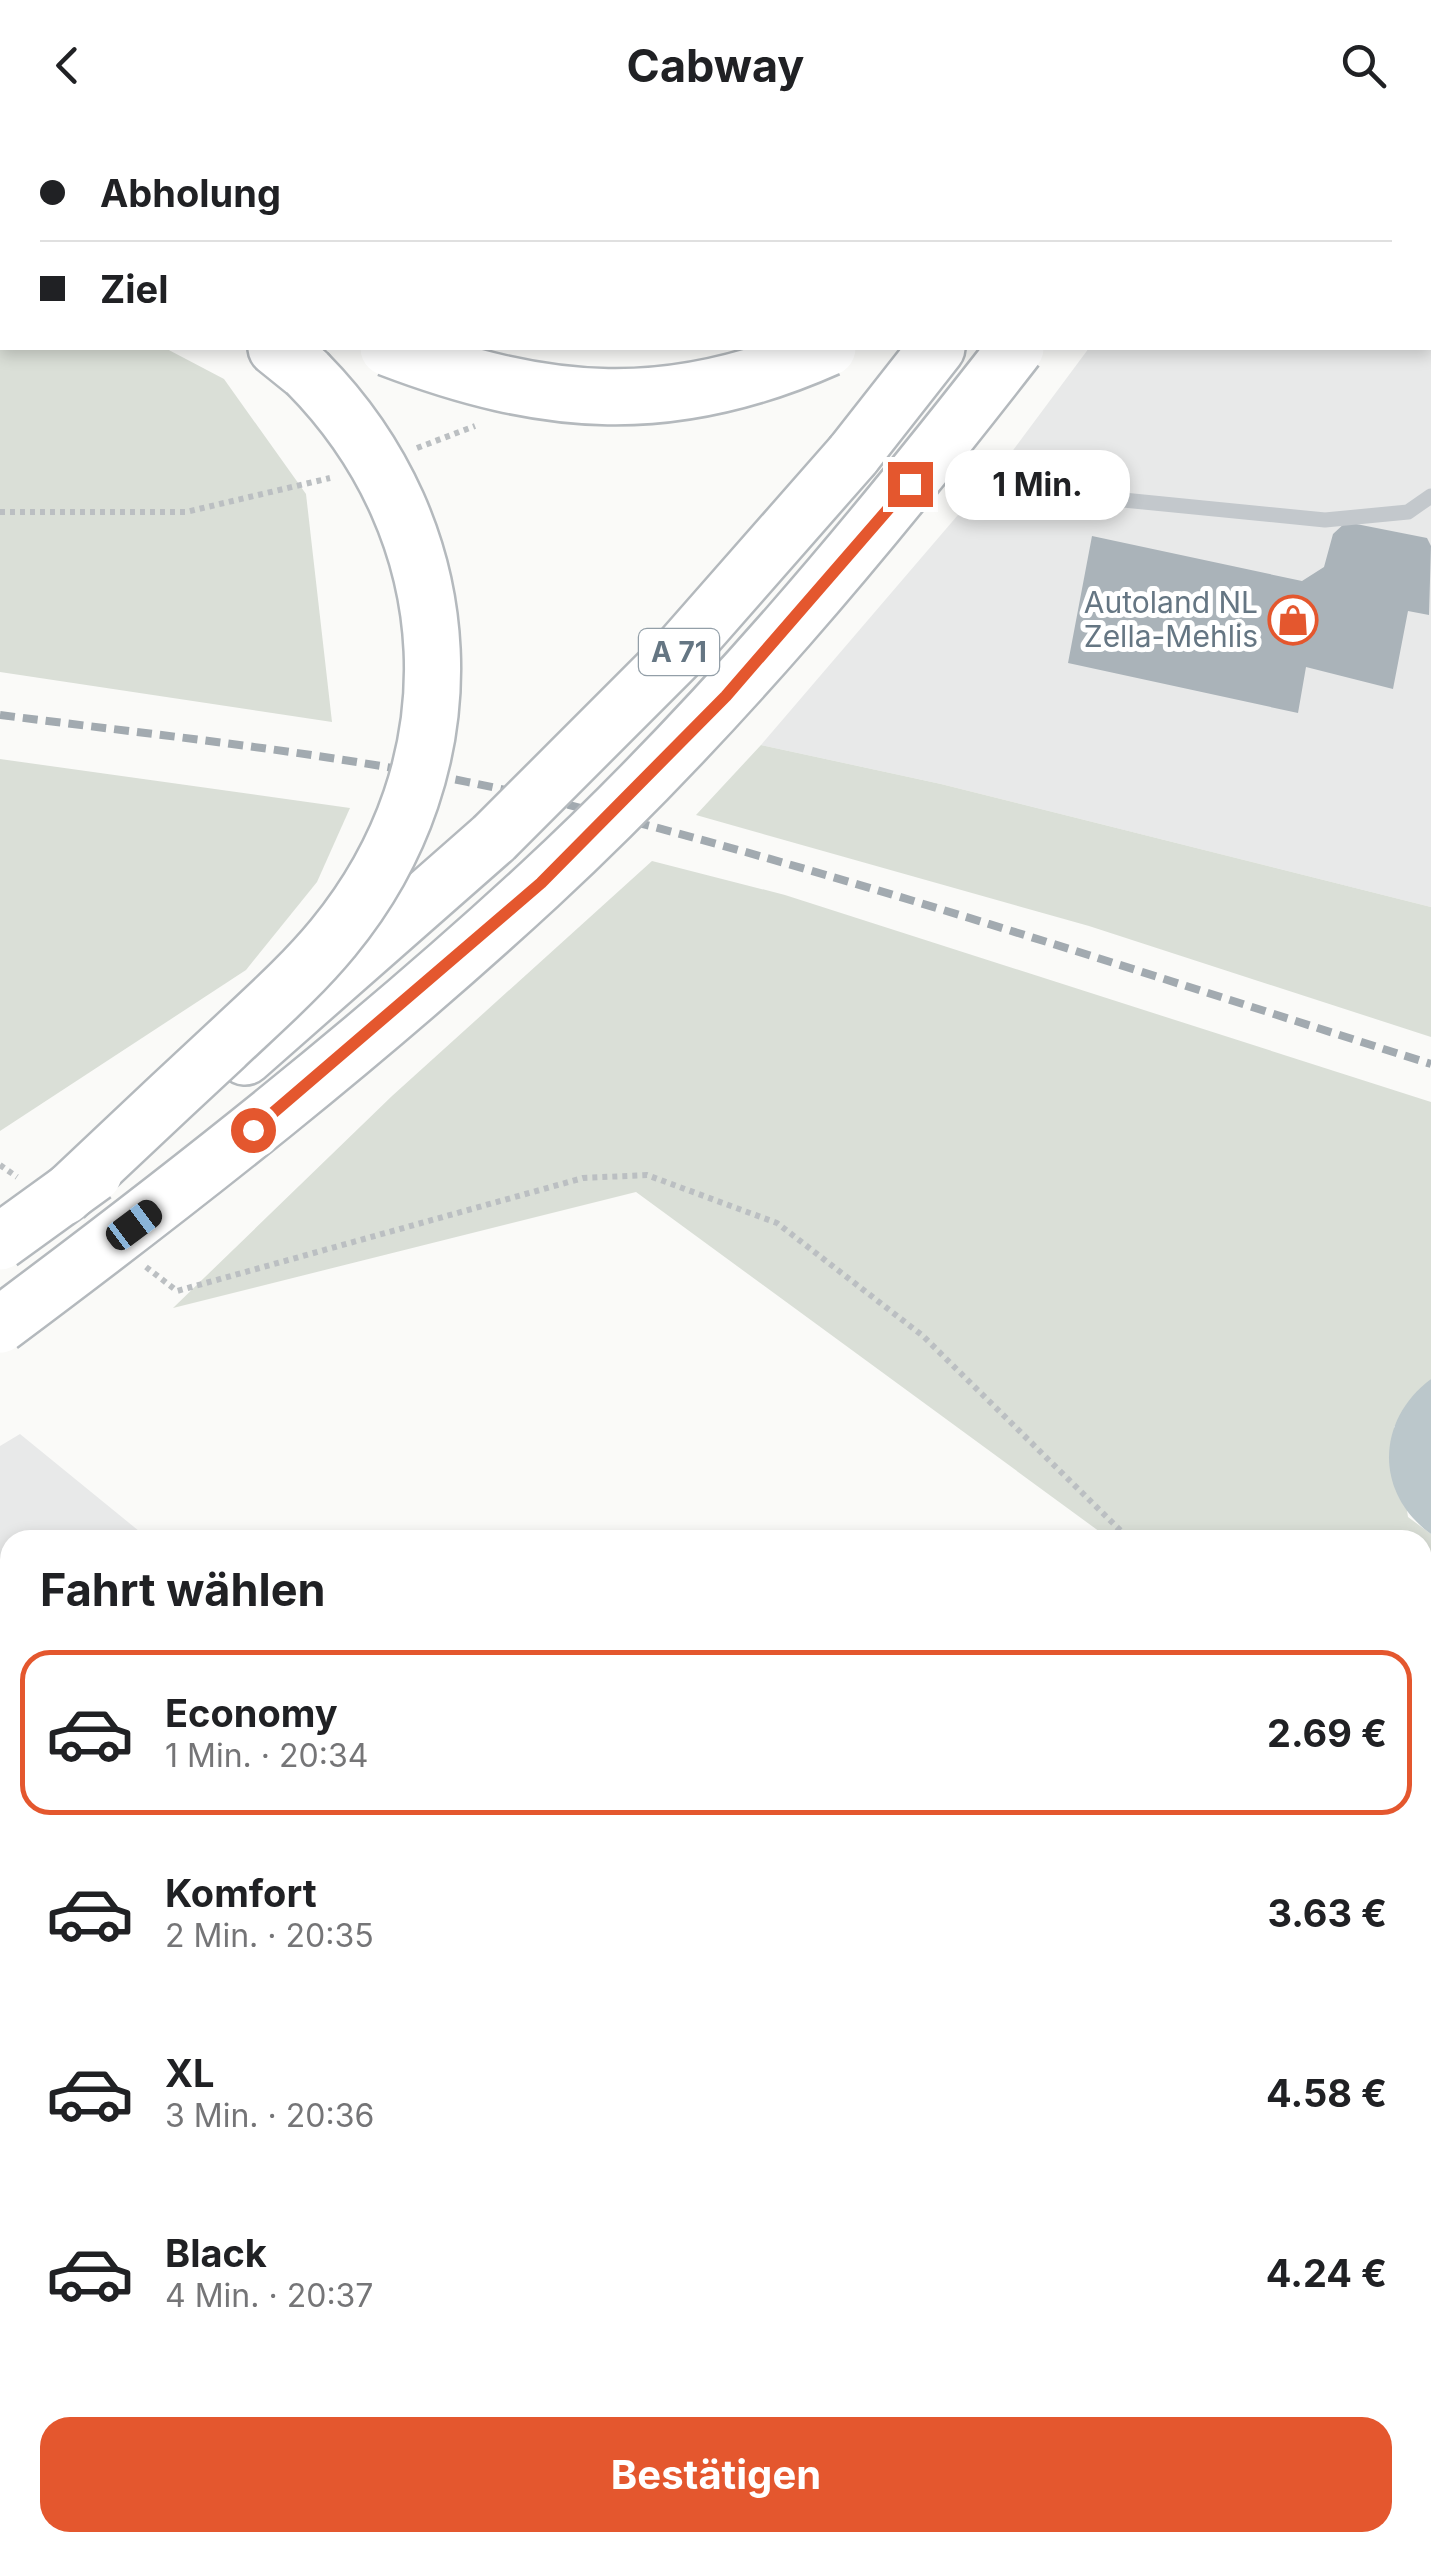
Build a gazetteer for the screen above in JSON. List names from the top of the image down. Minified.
{"streets":{"highway":["A 71"]},"places":{"shop":["Autoland NL Zella-Mehlis"]},"page":{"header":"Cabway","banner":["Abholung","Ziel"],"bubble":"1 Min.","heading":"Fahrt wählen","list":[{"name":"Economy","note":"1 Min. · 20:34","value":"2.69 €"},{"name":"Komfort","note":"2 Min. · 20:35","value":"3.63 €"},{"name":"XL","note":"3 Min. · 20:36","value":"4.58 €"},{"name":"Black","note":"4 Min. · 20:37","value":"4.24 €"}],"buttons":"Bestätigen"}}
